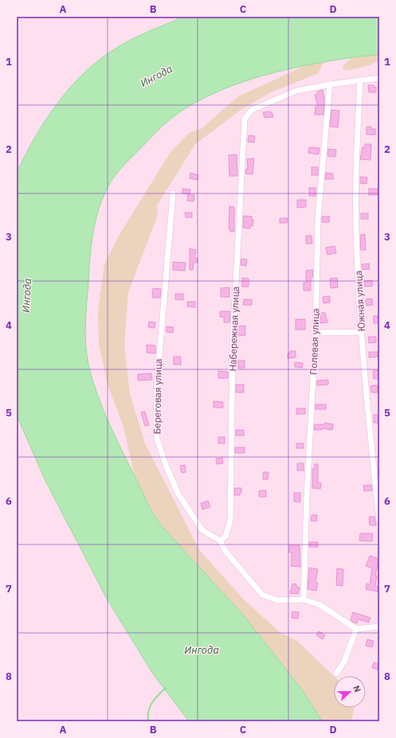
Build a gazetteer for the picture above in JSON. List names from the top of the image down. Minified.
{"streets":{"street":["Южная улица","Набережная улица","Полевая улица","Береговая улица"]},"crossings":[["Набережная улица","Полевая улица"],["Набережная улица","Береговая улица"],["Полевая улица","Береговая улица"]],"water":["Ингода"],"north":"right","grid":{"columns":["A","B","C","D"],"rows":["1","2","3","4","5","6","7","8"]}}
